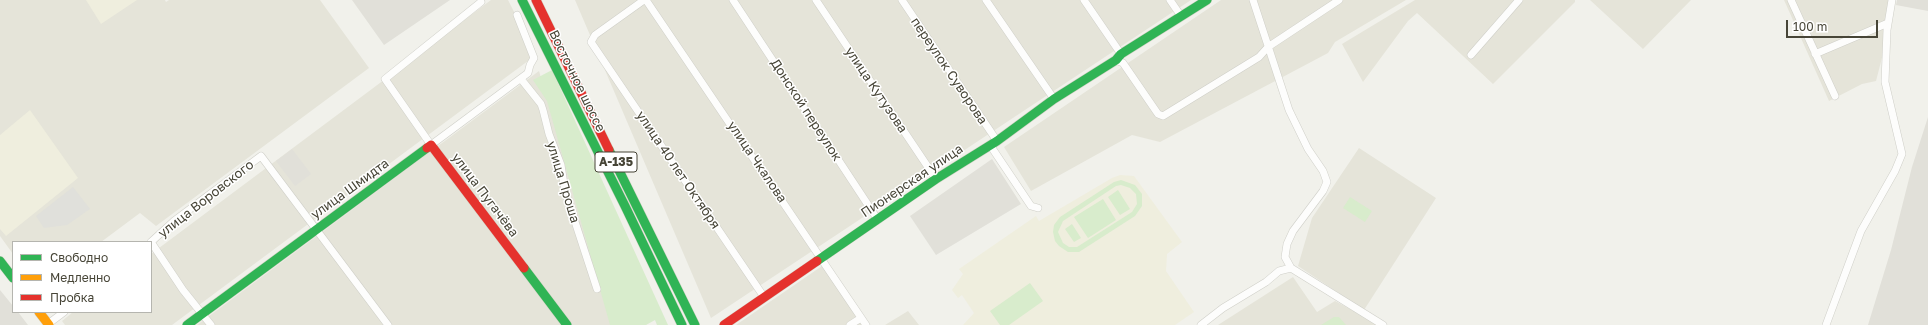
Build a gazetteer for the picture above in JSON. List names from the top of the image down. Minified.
{"streets":{"main road":["Восточное шоссе","А-135","Пионерская улица","улица Шмидта","улица Пугачёва"],"street":["переулок Суворова","улица Кутузова","Донской переулок","улица Чкалова","улица 40 лет Октября","улица Проша","улица Воровского"]},"crossings":[["переулок Суворова","Пионерская улица"],["улица Кутузова","Пионерская улица"],["Донской переулок","Пионерская улица"],["улица Чкалова","улица 40 лет Октября"],["улица Чкалова","Пионерская улица"],["улица 40 лет Октября","Пионерская улица"],["улица Проша","улица Шмидта"],["улица Шмидта","улица Пугачёва"],["улица Шмидта","улица Воровского"]],"legend":["Свободно","Медленно","Пробка"],"scale_bar":"100 m"}
